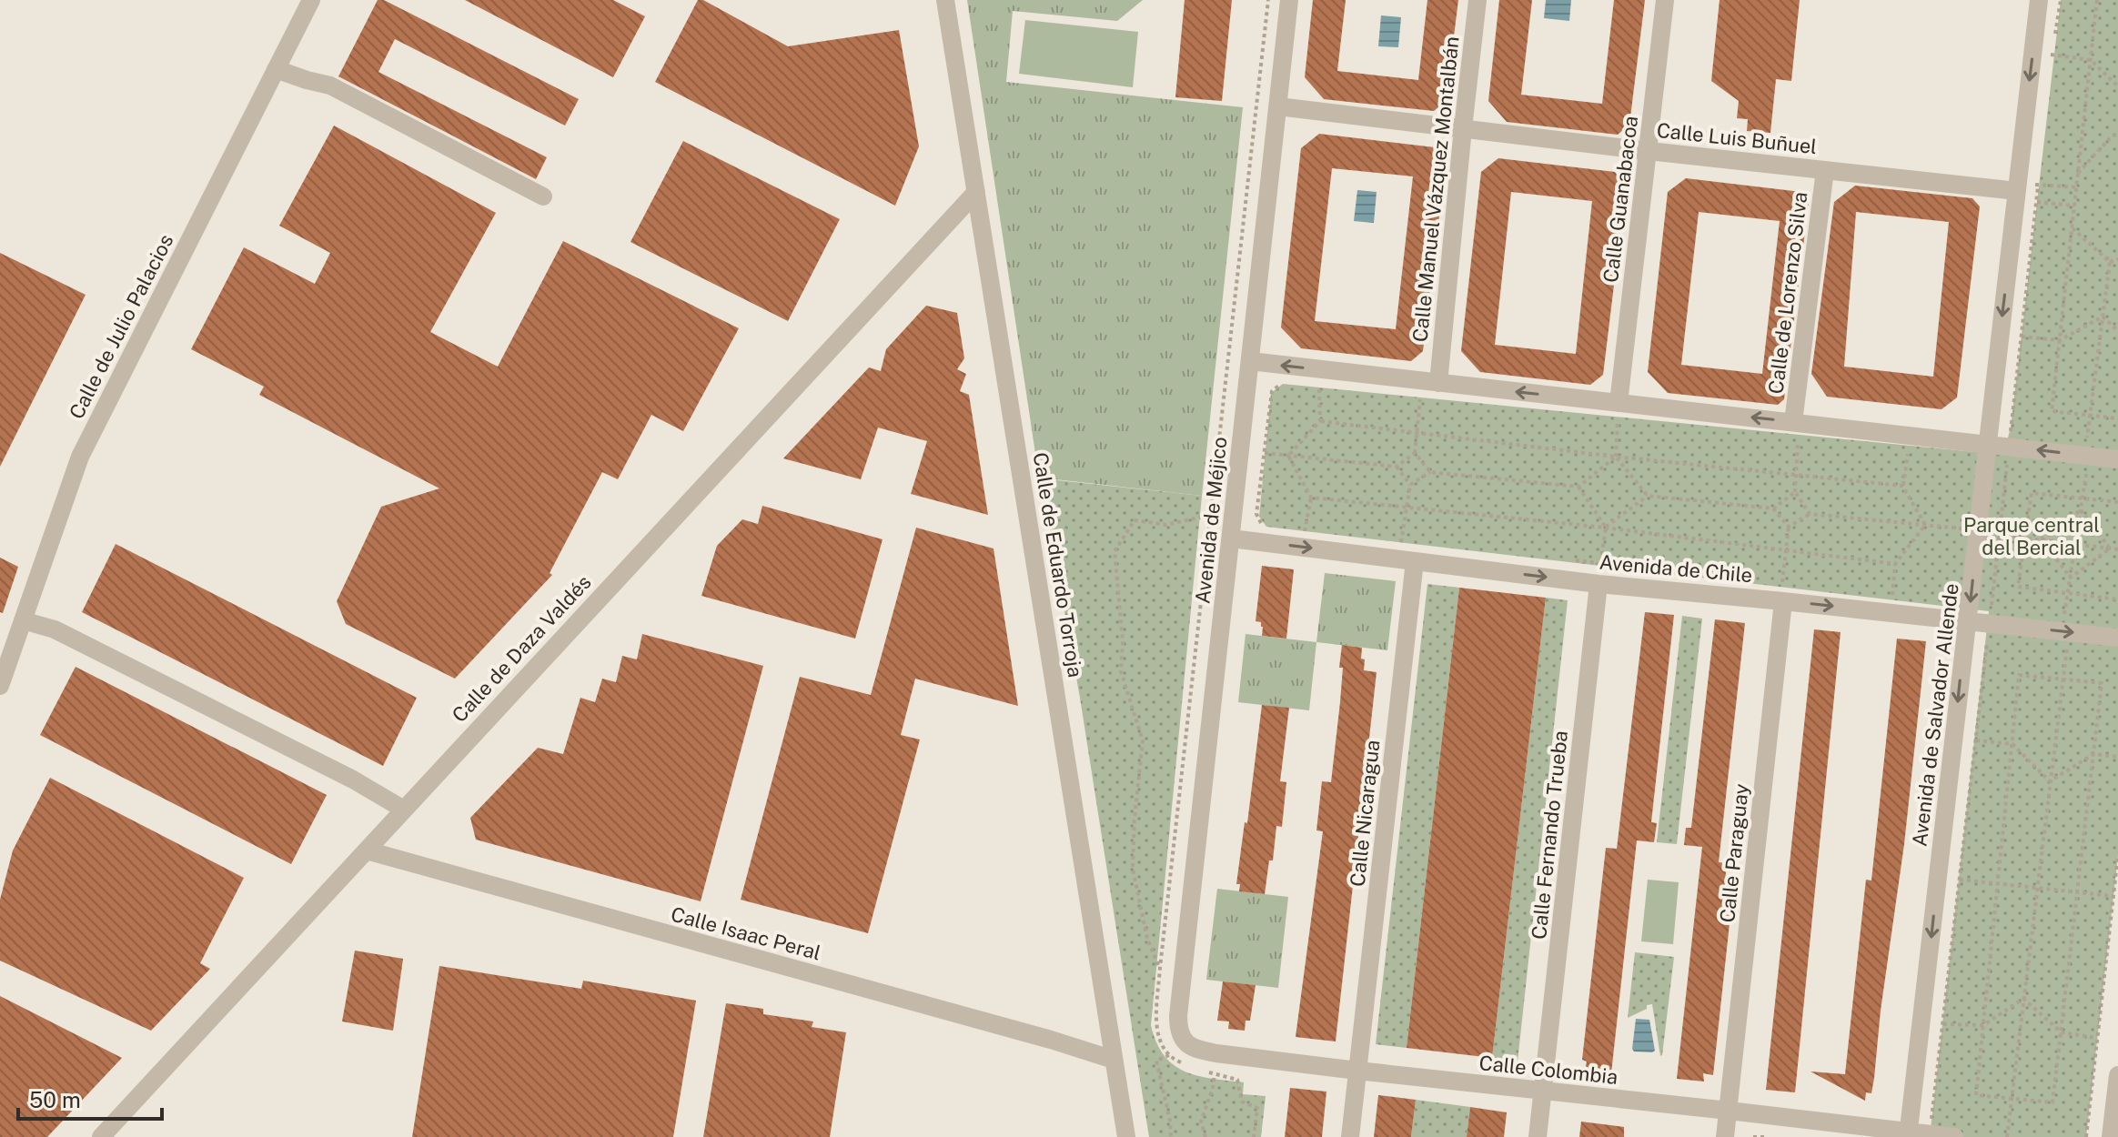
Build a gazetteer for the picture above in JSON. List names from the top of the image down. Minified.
{"streets":{"street":["Calle Luis Buñuel","Calle Manuel Vázquez Montalbán","Calle Guanabacoa","Calle de Lorenzo Silva","Calle de Julio Palacios","Avenida de Méjico","Calle de Eduardo Torroja","Avenida de Chile","Calle de Daza Valdés","Avenida de Salvador Allende","Calle Nicaragua","Calle Fernando Trueba","Calle Paraguay","Calle Isaac Peral","Calle Colombia"]},"crossings":[["Calle Luis Buñuel","Calle Manuel Vázquez Montalbán"],["Calle Luis Buñuel","Calle Guanabacoa"],["Calle Luis Buñuel","Calle de Lorenzo Silva"],["Calle Luis Buñuel","Avenida de Méjico"],["Calle Luis Buñuel","Avenida de Salvador Allende"],["Avenida de Méjico","Avenida de Chile"],["Avenida de Méjico","Calle Colombia"],["Calle de Eduardo Torroja","Calle de Daza Valdés"],["Calle de Eduardo Torroja","Calle Isaac Peral"],["Avenida de Chile","Avenida de Salvador Allende"],["Avenida de Chile","Calle Nicaragua"],["Avenida de Chile","Calle Fernando Trueba"],["Avenida de Chile","Calle Paraguay"],["Calle de Daza Valdés","Calle Isaac Peral"],["Avenida de Salvador Allende","Calle Colombia"],["Calle Nicaragua","Calle Colombia"],["Calle Fernando Trueba","Calle Colombia"],["Calle Paraguay","Calle Colombia"]],"one_way":["Avenida de Chile","Avenida de Salvador Allende"],"parks":["Parque central del Bercial"],"scale_bar":"50 m"}
